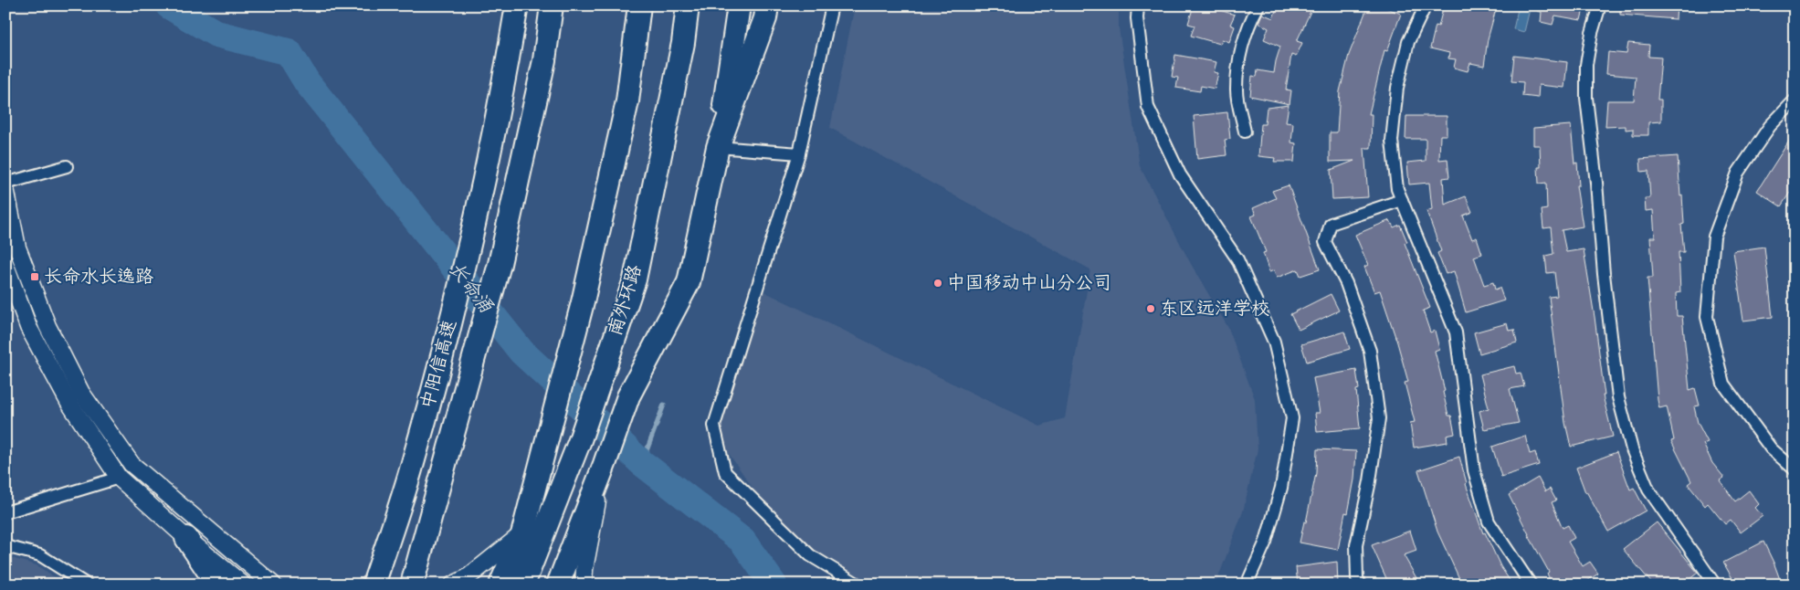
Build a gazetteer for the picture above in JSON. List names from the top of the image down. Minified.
{"streets":{"highway":["南外环路","中阳信高速"]},"water":["长命涌"],"places":{"transit":["长命水长逸路"],"other":["中国移动中山分公司","东区远洋学校"]}}
